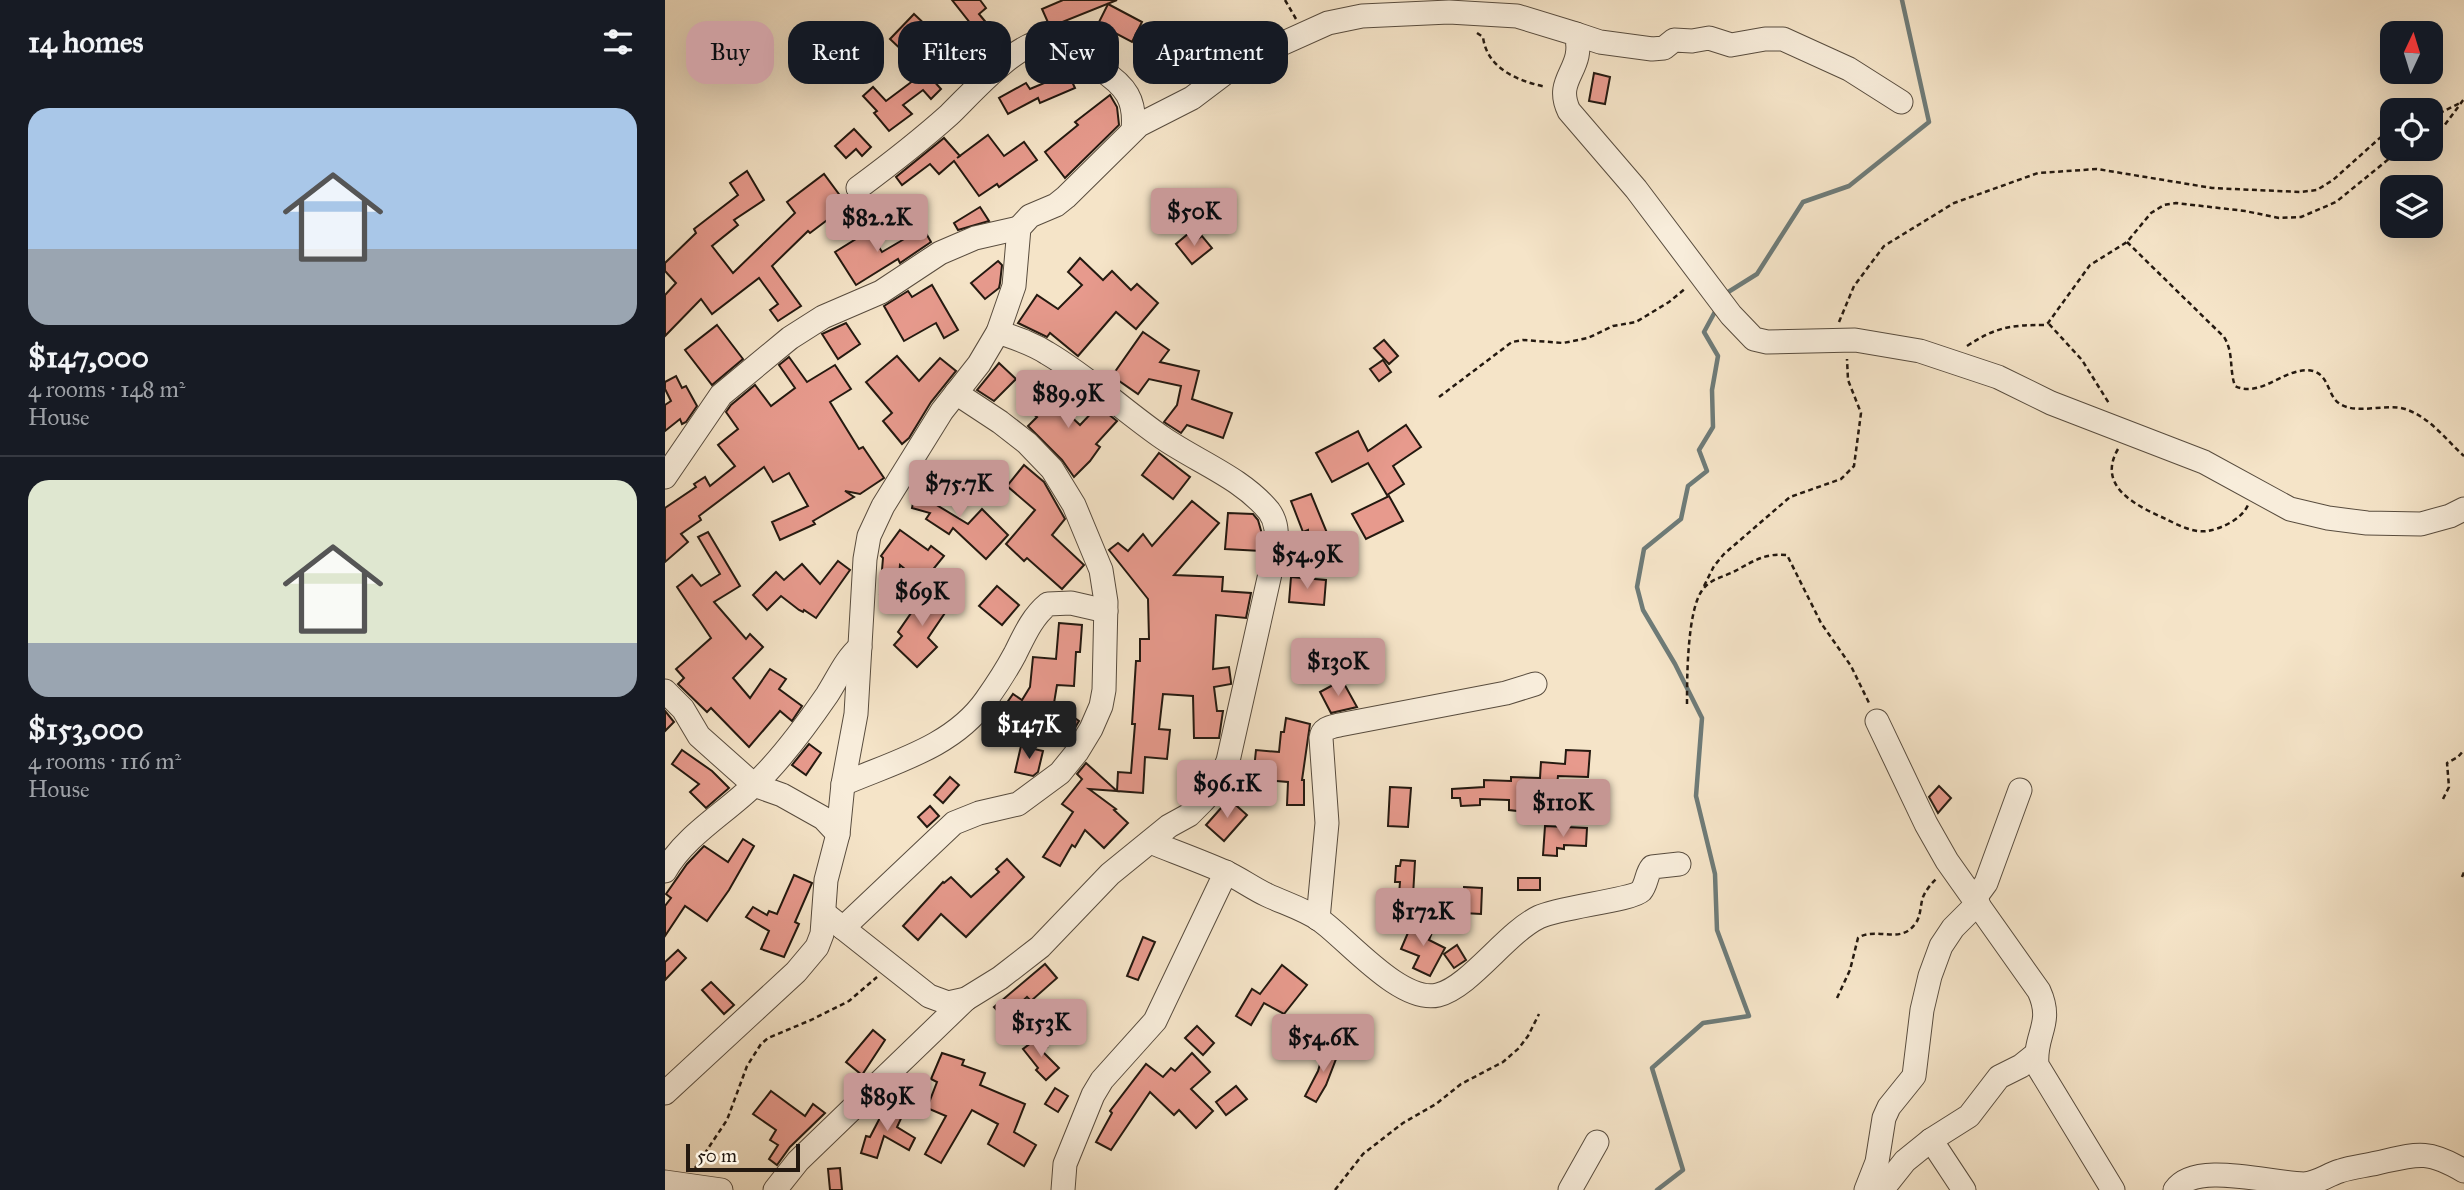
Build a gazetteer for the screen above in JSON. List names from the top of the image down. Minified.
{"scale_bar":"50 m","north":"top","page":{"heading":"14 homes","chip":["Buy","Rent","Filters","New","Apartment"],"list":[{"name":"$147,000","note":"4 rooms · 148 m² · House"},{"name":"$153,000","note":"4 rooms · 116 m² · House"}],"price":["$50K","$82.2K","$89.9K","$75.7K","$54.9K","$69K","$130K","$147K","$96.1K","$110K","$172K","$153K","$54.6K","$89K"],"scale":"50 m"}}
